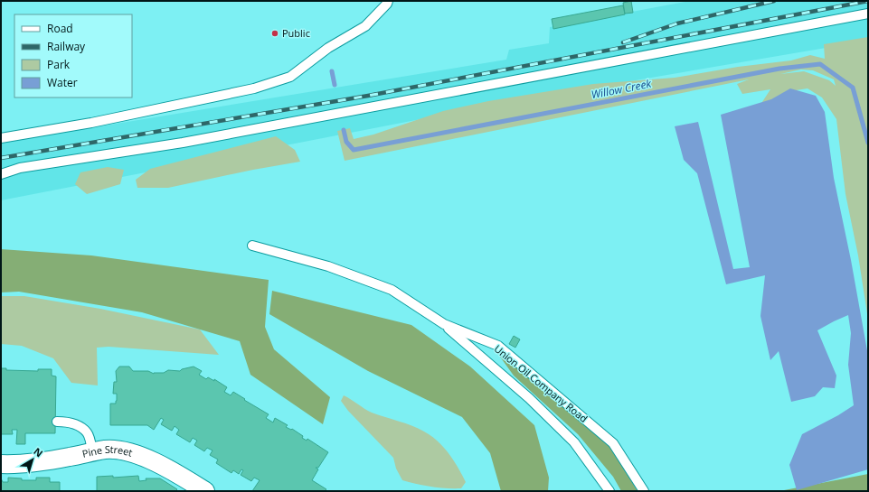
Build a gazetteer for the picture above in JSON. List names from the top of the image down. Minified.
{"streets":{"street":["Pine Street"],"lane":["Union Oil Company Road"]},"water":["Willow Creek"],"places":["Public"],"legend":["Road","Railway","Park","Water"],"north":"top right"}
